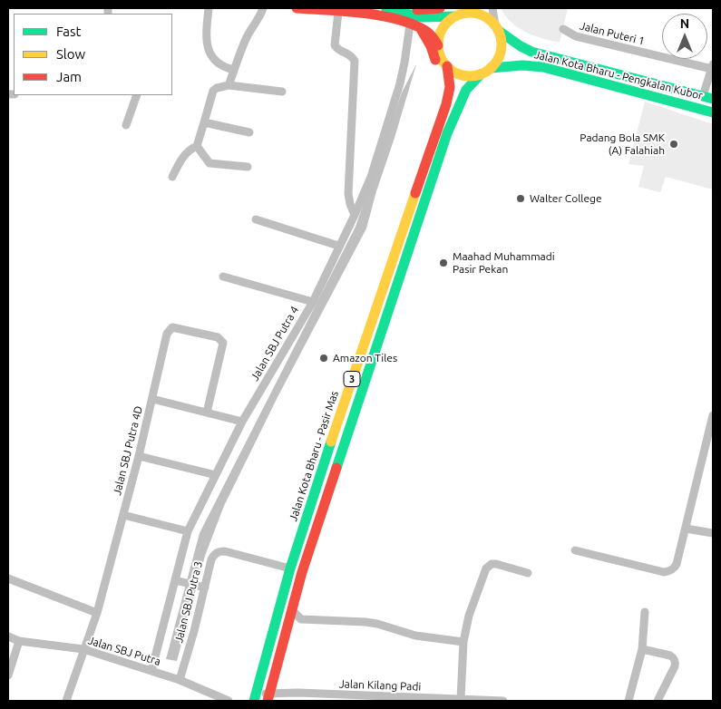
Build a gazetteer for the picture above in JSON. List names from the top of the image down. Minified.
{"streets":{"main road":["Jalan Kota Bharu - Pengkalan Kubor","3","Jalan Kota Bharu - Pasir Mas"],"street":["Jalan Puteri 1","Jalan SBJ Putra 4","Jalan SBJ Putra 4D","Jalan SBJ Putra 3","Jalan SBJ Putra","Jalan Kilang Padi"]},"crossings":[["Jalan Kota Bharu - Pengkalan Kubor","3"],["Jalan Kota Bharu - Pengkalan Kubor","Jalan Kota Bharu - Pasir Mas"],["Jalan SBJ Putra 4","Jalan SBJ Putra"],["3","Jalan Kota Bharu - Pasir Mas"],["3","Jalan Kilang Padi"],["Jalan SBJ Putra 4D","Jalan SBJ Putra"],["Jalan Kota Bharu - Pasir Mas","Jalan SBJ Putra 3"],["Jalan Kota Bharu - Pasir Mas","Jalan Kilang Padi"],["Jalan SBJ Putra 3","Jalan SBJ Putra"]],"places":["Padang Bola SMK (A) Falahiah","Walter College","Maahad Muhammadi Pasir Pekan","Amazon Tiles"],"legend":["Fast","Slow","Jam"],"north":"top"}
